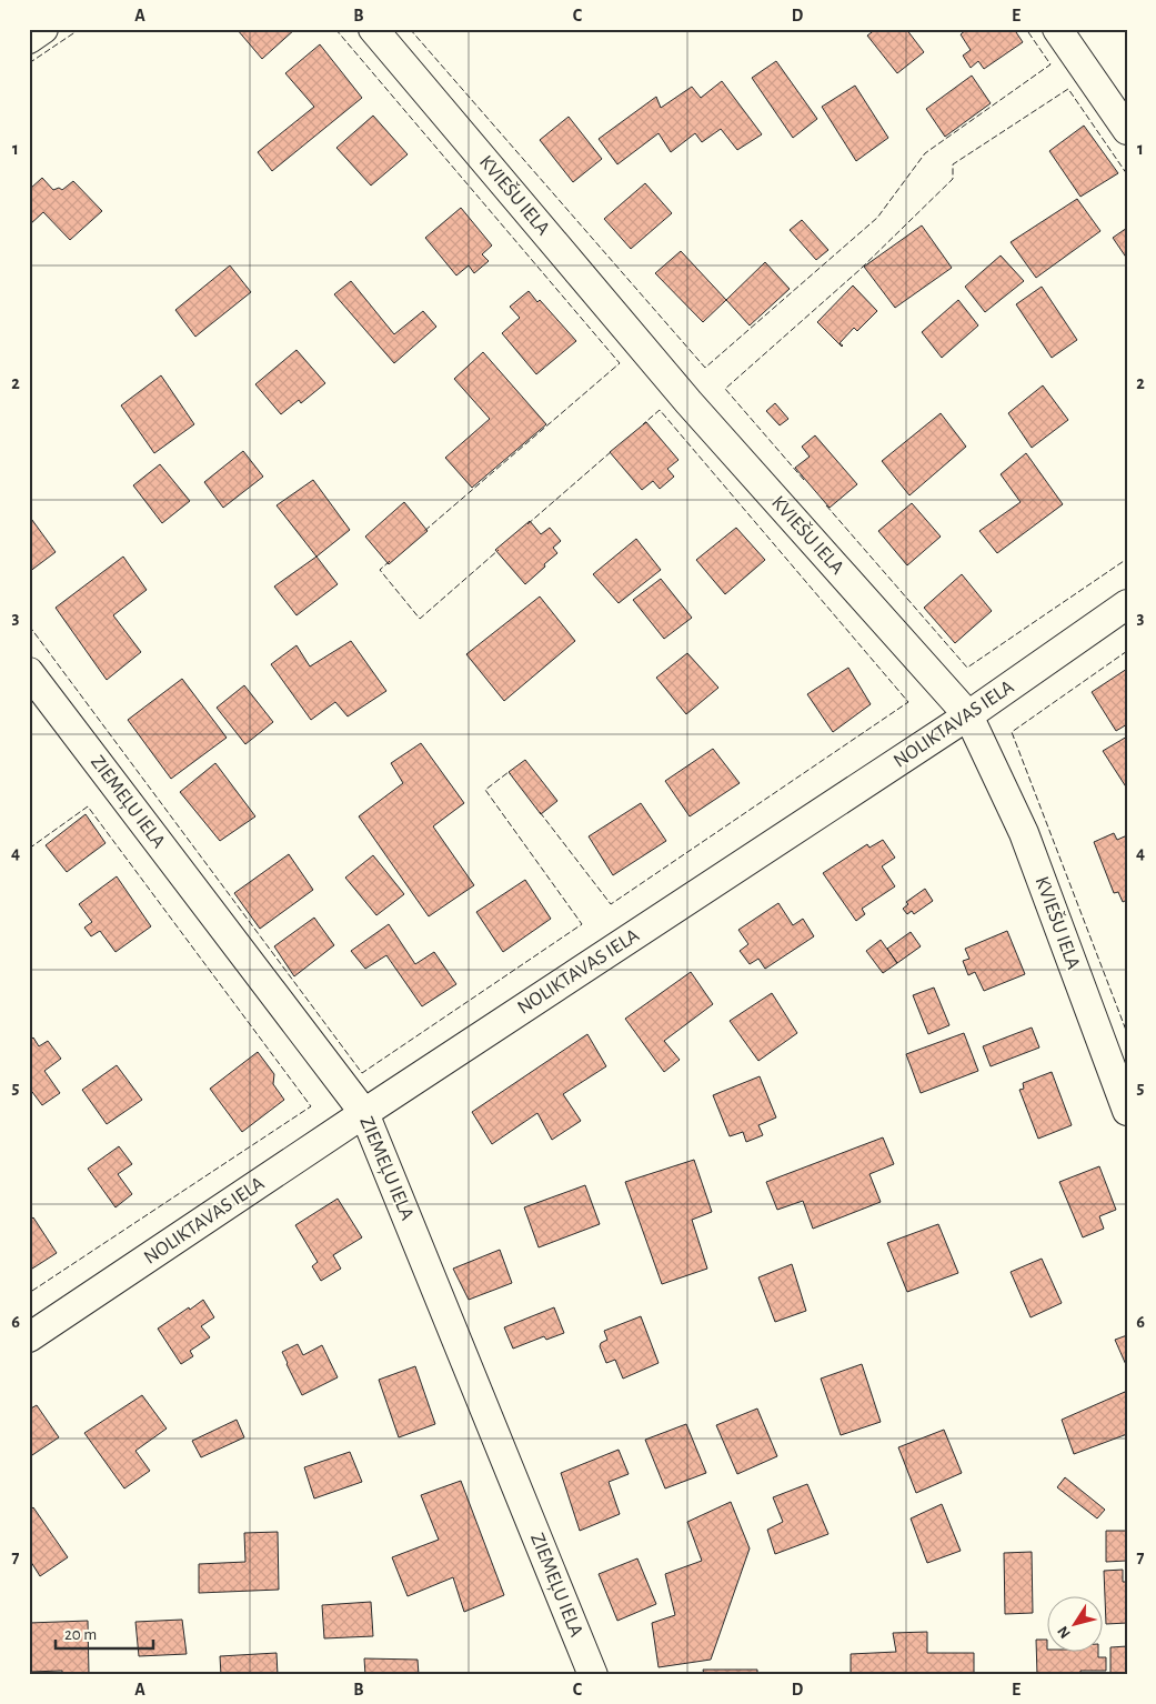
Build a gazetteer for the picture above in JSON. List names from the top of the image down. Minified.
{"streets":{"street":["KVIEŠU IELA","NOLIKTAVAS IELA","ZIEMEĻU IELA"]},"crossings":[["KVIEŠU IELA","NOLIKTAVAS IELA"],["NOLIKTAVAS IELA","ZIEMEĻU IELA"]],"scale_bar":"20 m","north":"bottom left","grid":{"columns":["A","B","C","D","E"],"rows":["1","2","3","4","5","6","7"]}}
